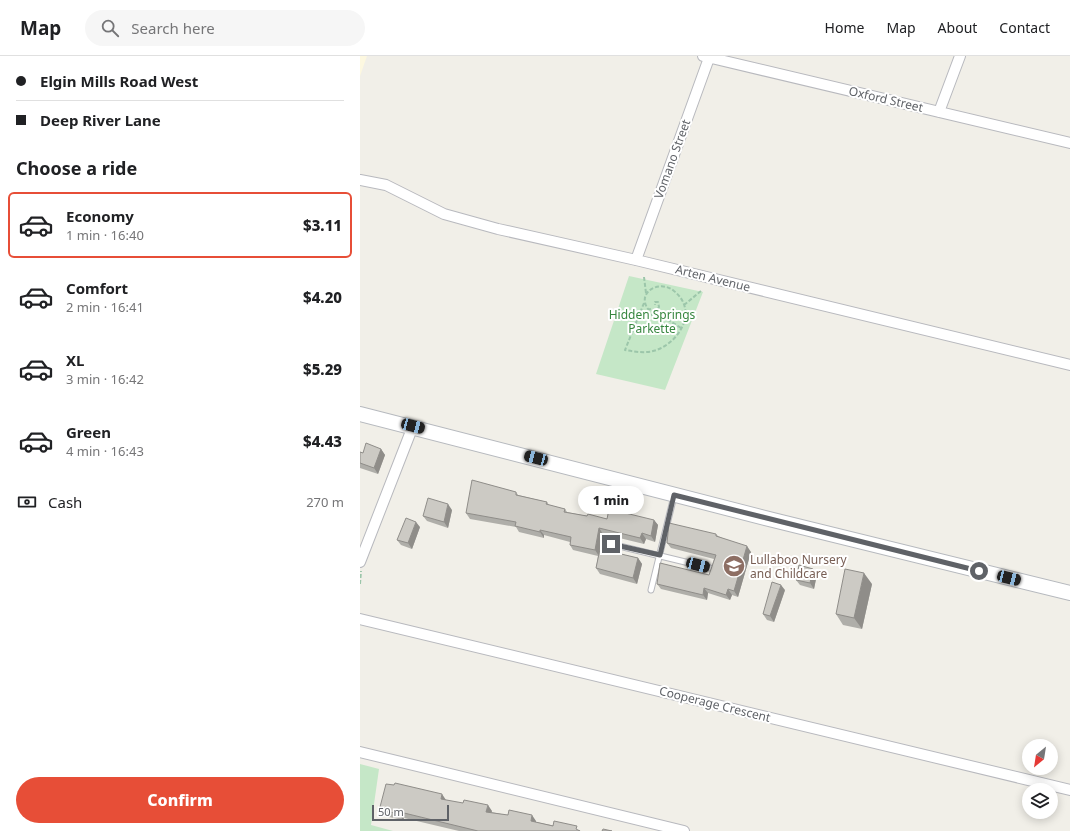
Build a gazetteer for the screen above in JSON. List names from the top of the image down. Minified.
{"streets":{"street":["Oxford Street","Vomano Street","Arten Avenue","Cooperage Crescent"]},"crossings":[["Oxford Street","Vomano Street"],["Vomano Street","Arten Avenue"]],"parks":["Hidden Springs Parkette"],"places":{"school or university":["Lullaboo Nursery and Childcare"]},"scale_bar":"50 m","north":"bottom left","page":{"header":"Map","search":"Search here","nav":["Home","Map","About","Contact"],"banner":["Elgin Mills Road West","Deep River Lane"],"heading":"Choose a ride","list":[{"name":"Economy","note":"1 min · 16:40","value":"$3.11"},{"name":"Comfort","note":"2 min · 16:41","value":"$4.20"},{"name":"XL","note":"3 min · 16:42","value":"$5.29"},{"name":"Green","note":"4 min · 16:43","value":"$4.43"}],"pay":["Cash","270 m"],"bubble":"1 min","buttons":"Confirm","scale":"50 m"}}
